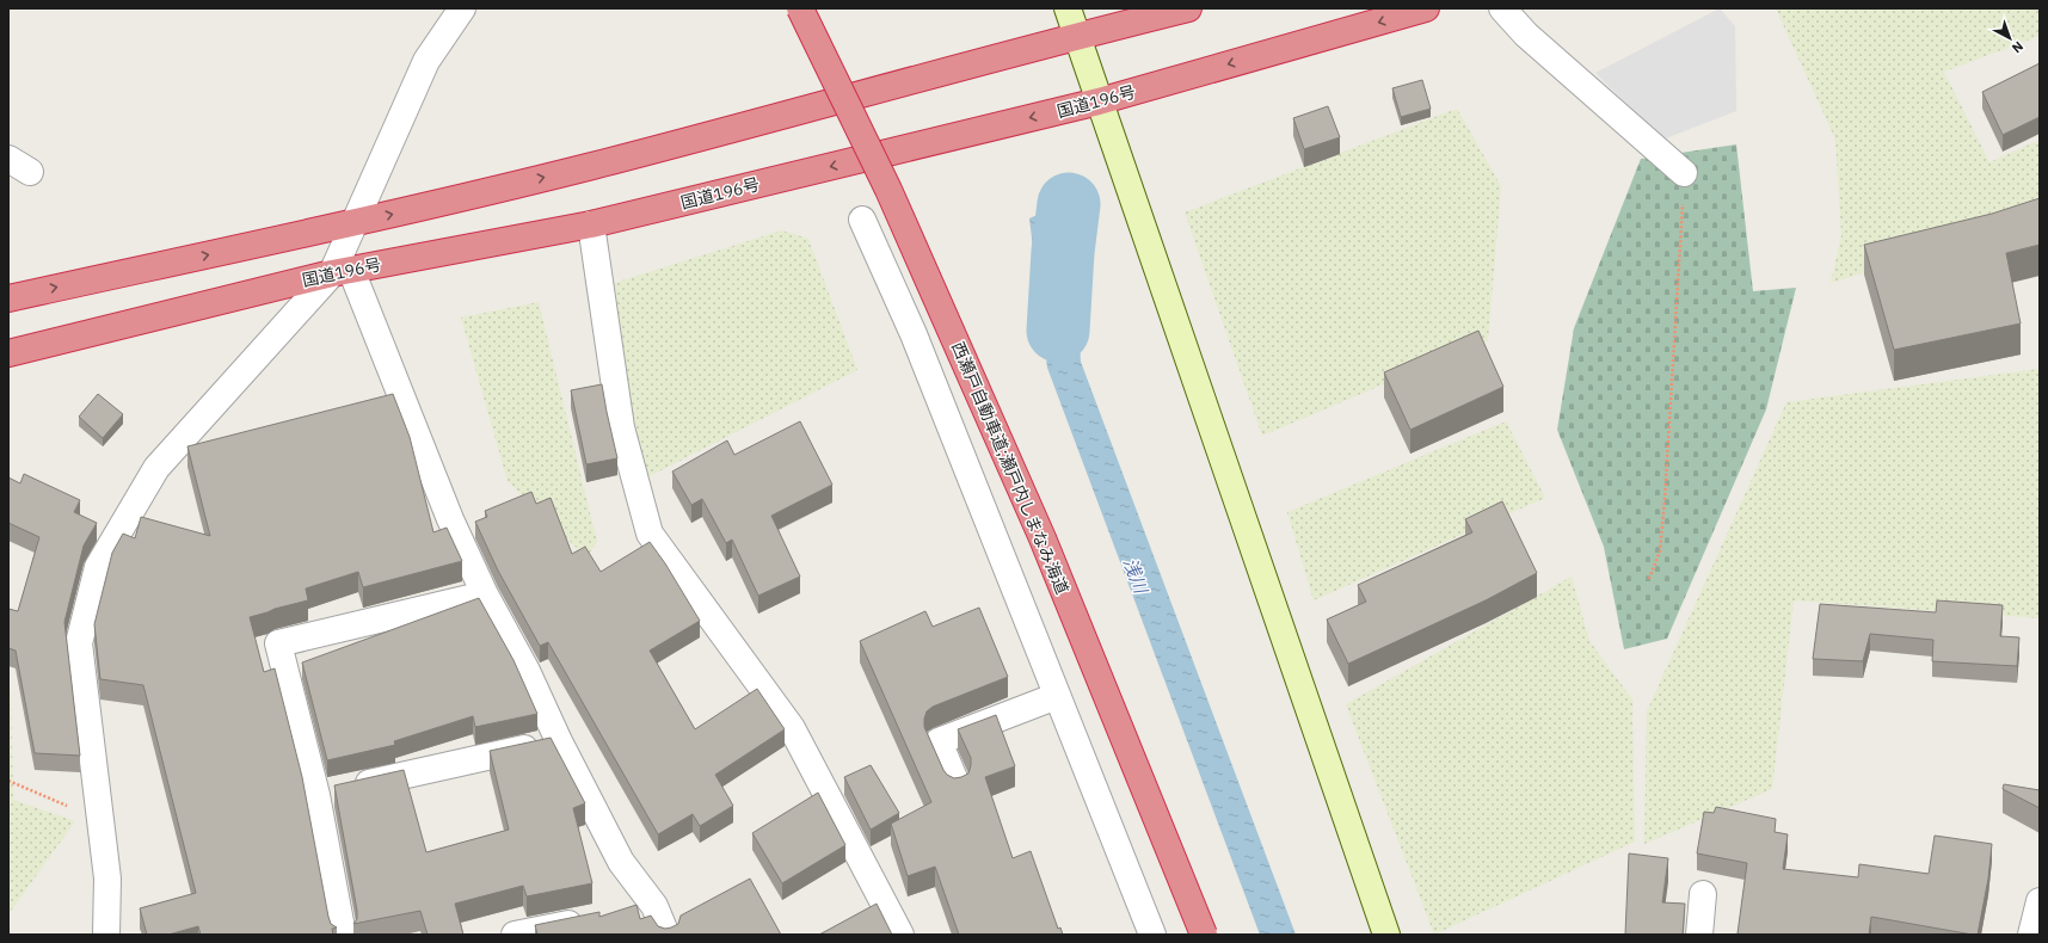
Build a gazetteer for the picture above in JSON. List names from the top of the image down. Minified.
{"streets":{"highway":["国道196号","西瀬戸自動車道;瀬戸内しまなみ海道"]},"water":["浅川"],"north":"bottom right"}
